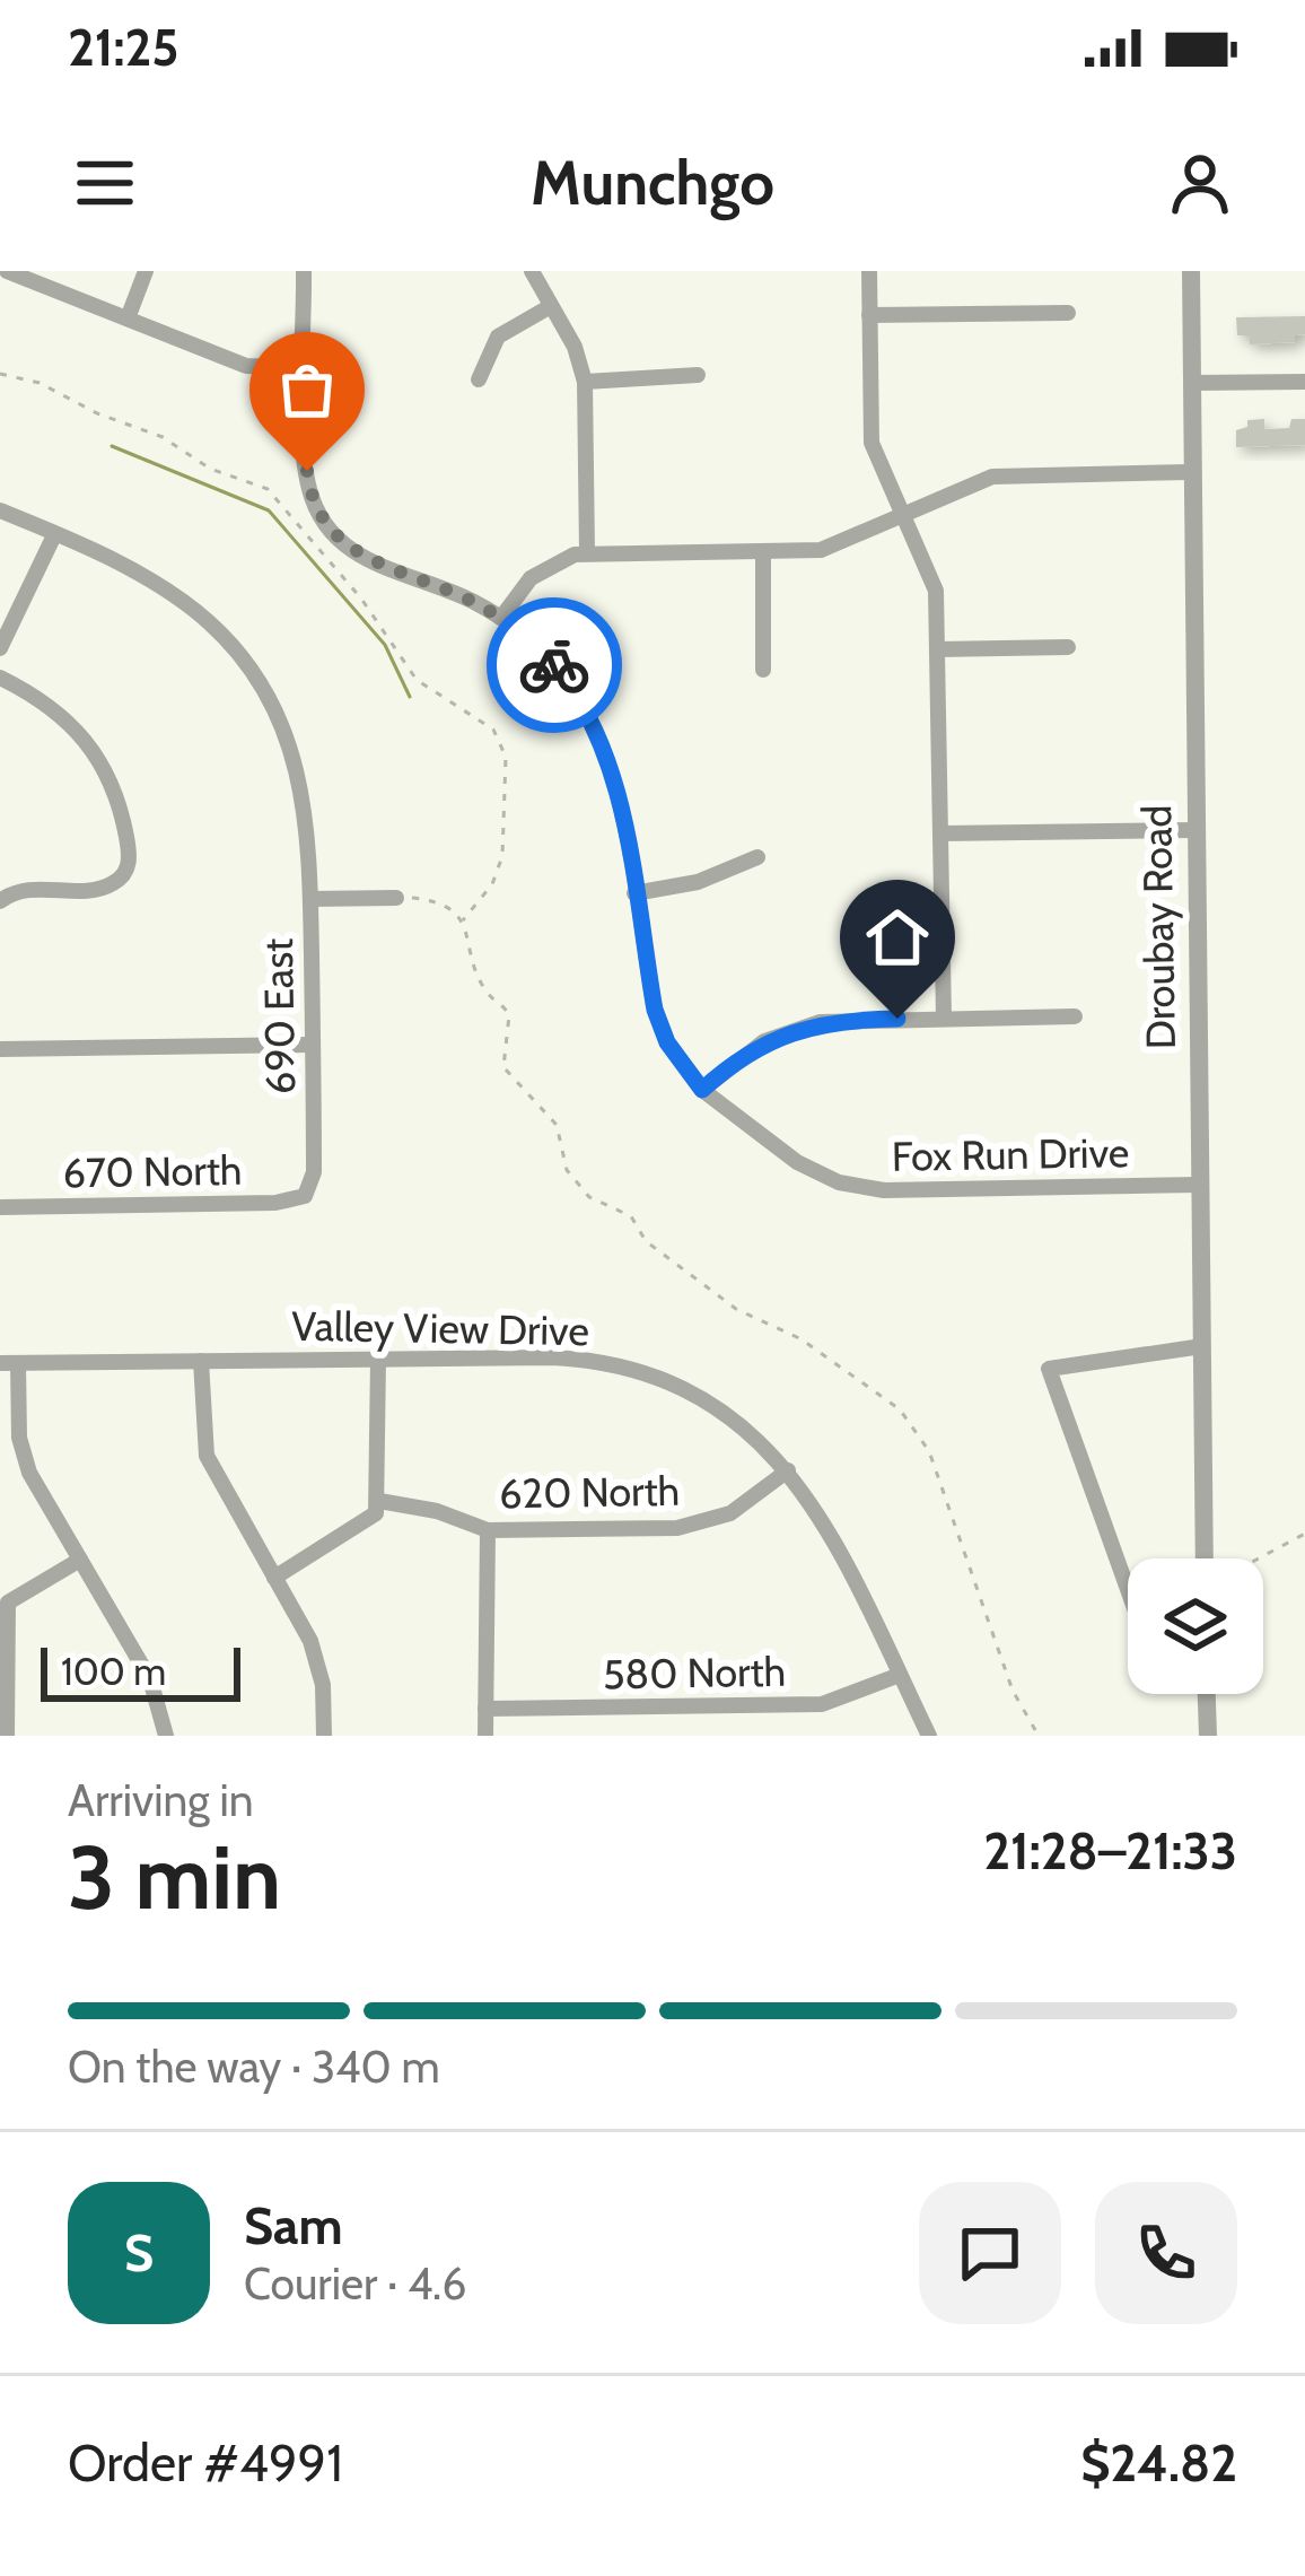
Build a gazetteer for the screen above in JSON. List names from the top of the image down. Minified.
{"streets":{"street":["Droubay Road","690 East","Fox Run Drive","670 North","Valley View Drive","620 North","580 North"]},"crossings":[["Droubay Road","Fox Run Drive"],["690 East","670 North"],["Valley View Drive","620 North"],["Valley View Drive","580 North"]],"scale_bar":"100 m","page":{"status":"21:25","header":"Munchgo","scale":"100 m","heading":["3 min","Arriving in","21:28–21:33"],"panel":["Sam","Courier · 4.6","Order #4991","$24.82"],"bar":"On the way · 340 m","round":"S"}}
